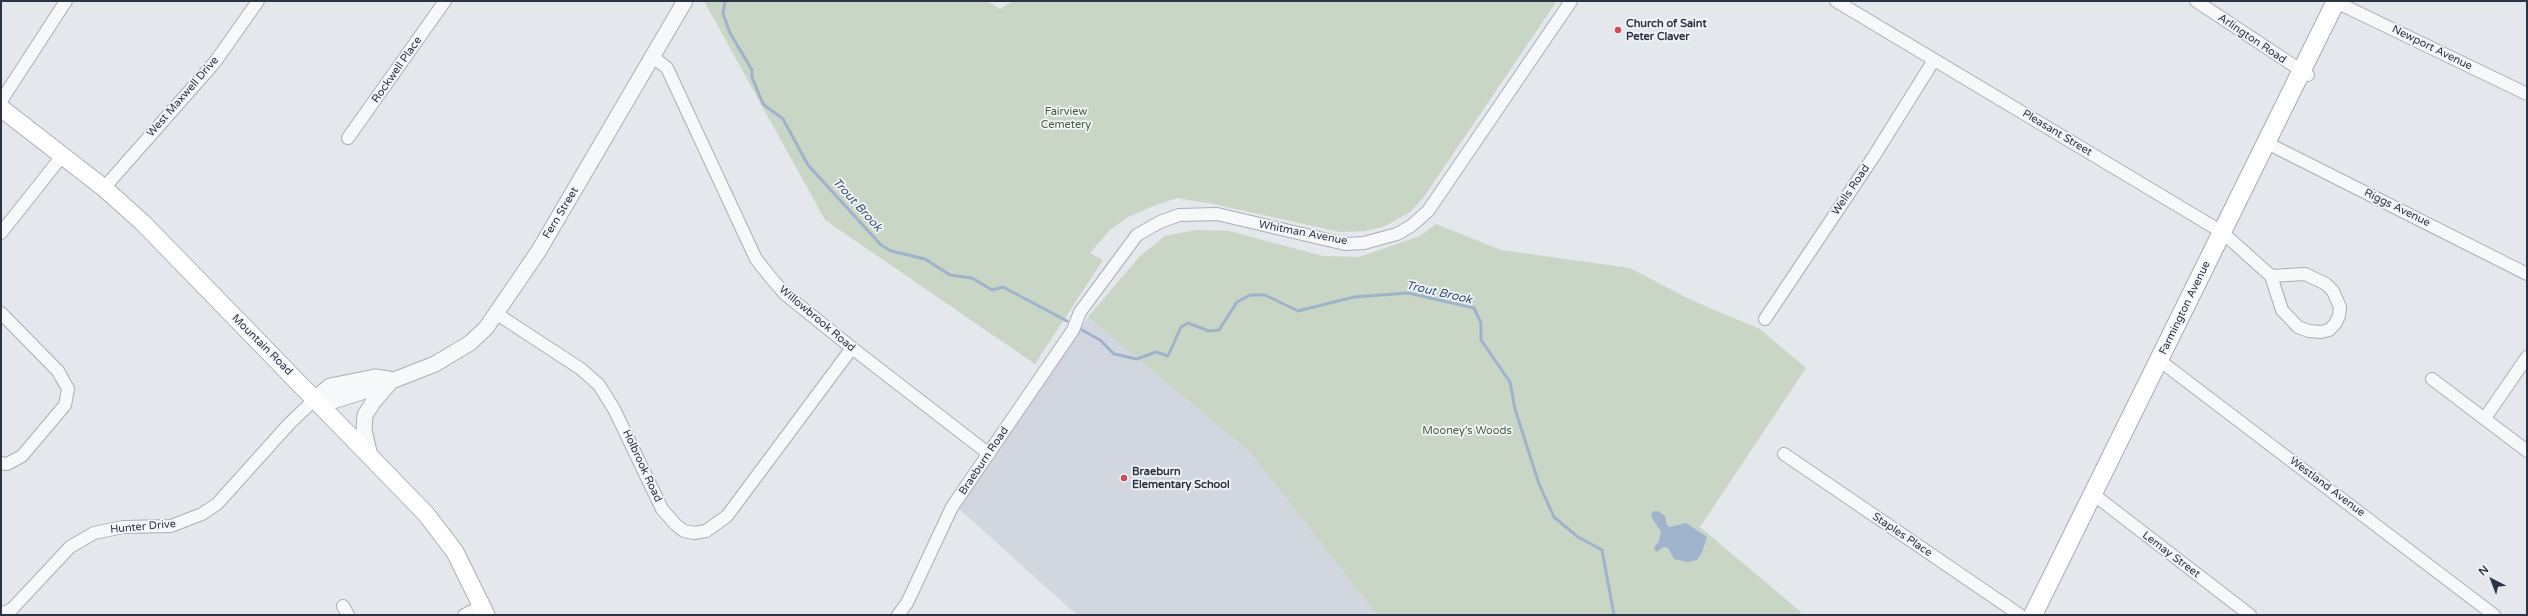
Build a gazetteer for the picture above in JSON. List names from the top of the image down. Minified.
{"streets":{"main road":["Farmington Avenue","Mountain Road"],"street":["Arlington Road","Newport Avenue","Rockwell Place","West Maxwell Drive","Pleasant Street","Wells Road","Riggs Avenue","Fern Street","Whitman Avenue","Willowbrook Road","Braeburn Road","Holbrook Road","Westland Avenue","Hunter Drive","Staples Place","Lemay Street"]},"crossings":[["Arlington Road","Farmington Avenue"],["Newport Avenue","Farmington Avenue"],["West Maxwell Drive","Mountain Road"],["Pleasant Street","Wells Road"],["Pleasant Street","Farmington Avenue"],["Riggs Avenue","Farmington Avenue"],["Fern Street","Willowbrook Road"],["Fern Street","Mountain Road"],["Fern Street","Holbrook Road"],["Fern Street","Hunter Drive"],["Whitman Avenue","Braeburn Road"],["Farmington Avenue","Westland Avenue"],["Farmington Avenue","Lemay Street"],["Willowbrook Road","Braeburn Road"],["Willowbrook Road","Holbrook Road"],["Mountain Road","Hunter Drive"]],"water":["Trout Brook"],"parks":["Fairview Cemetery","Mooney's Woods"],"places":["Church of Saint Peter Claver","Braeburn Elementary School"],"north":"top left"}
